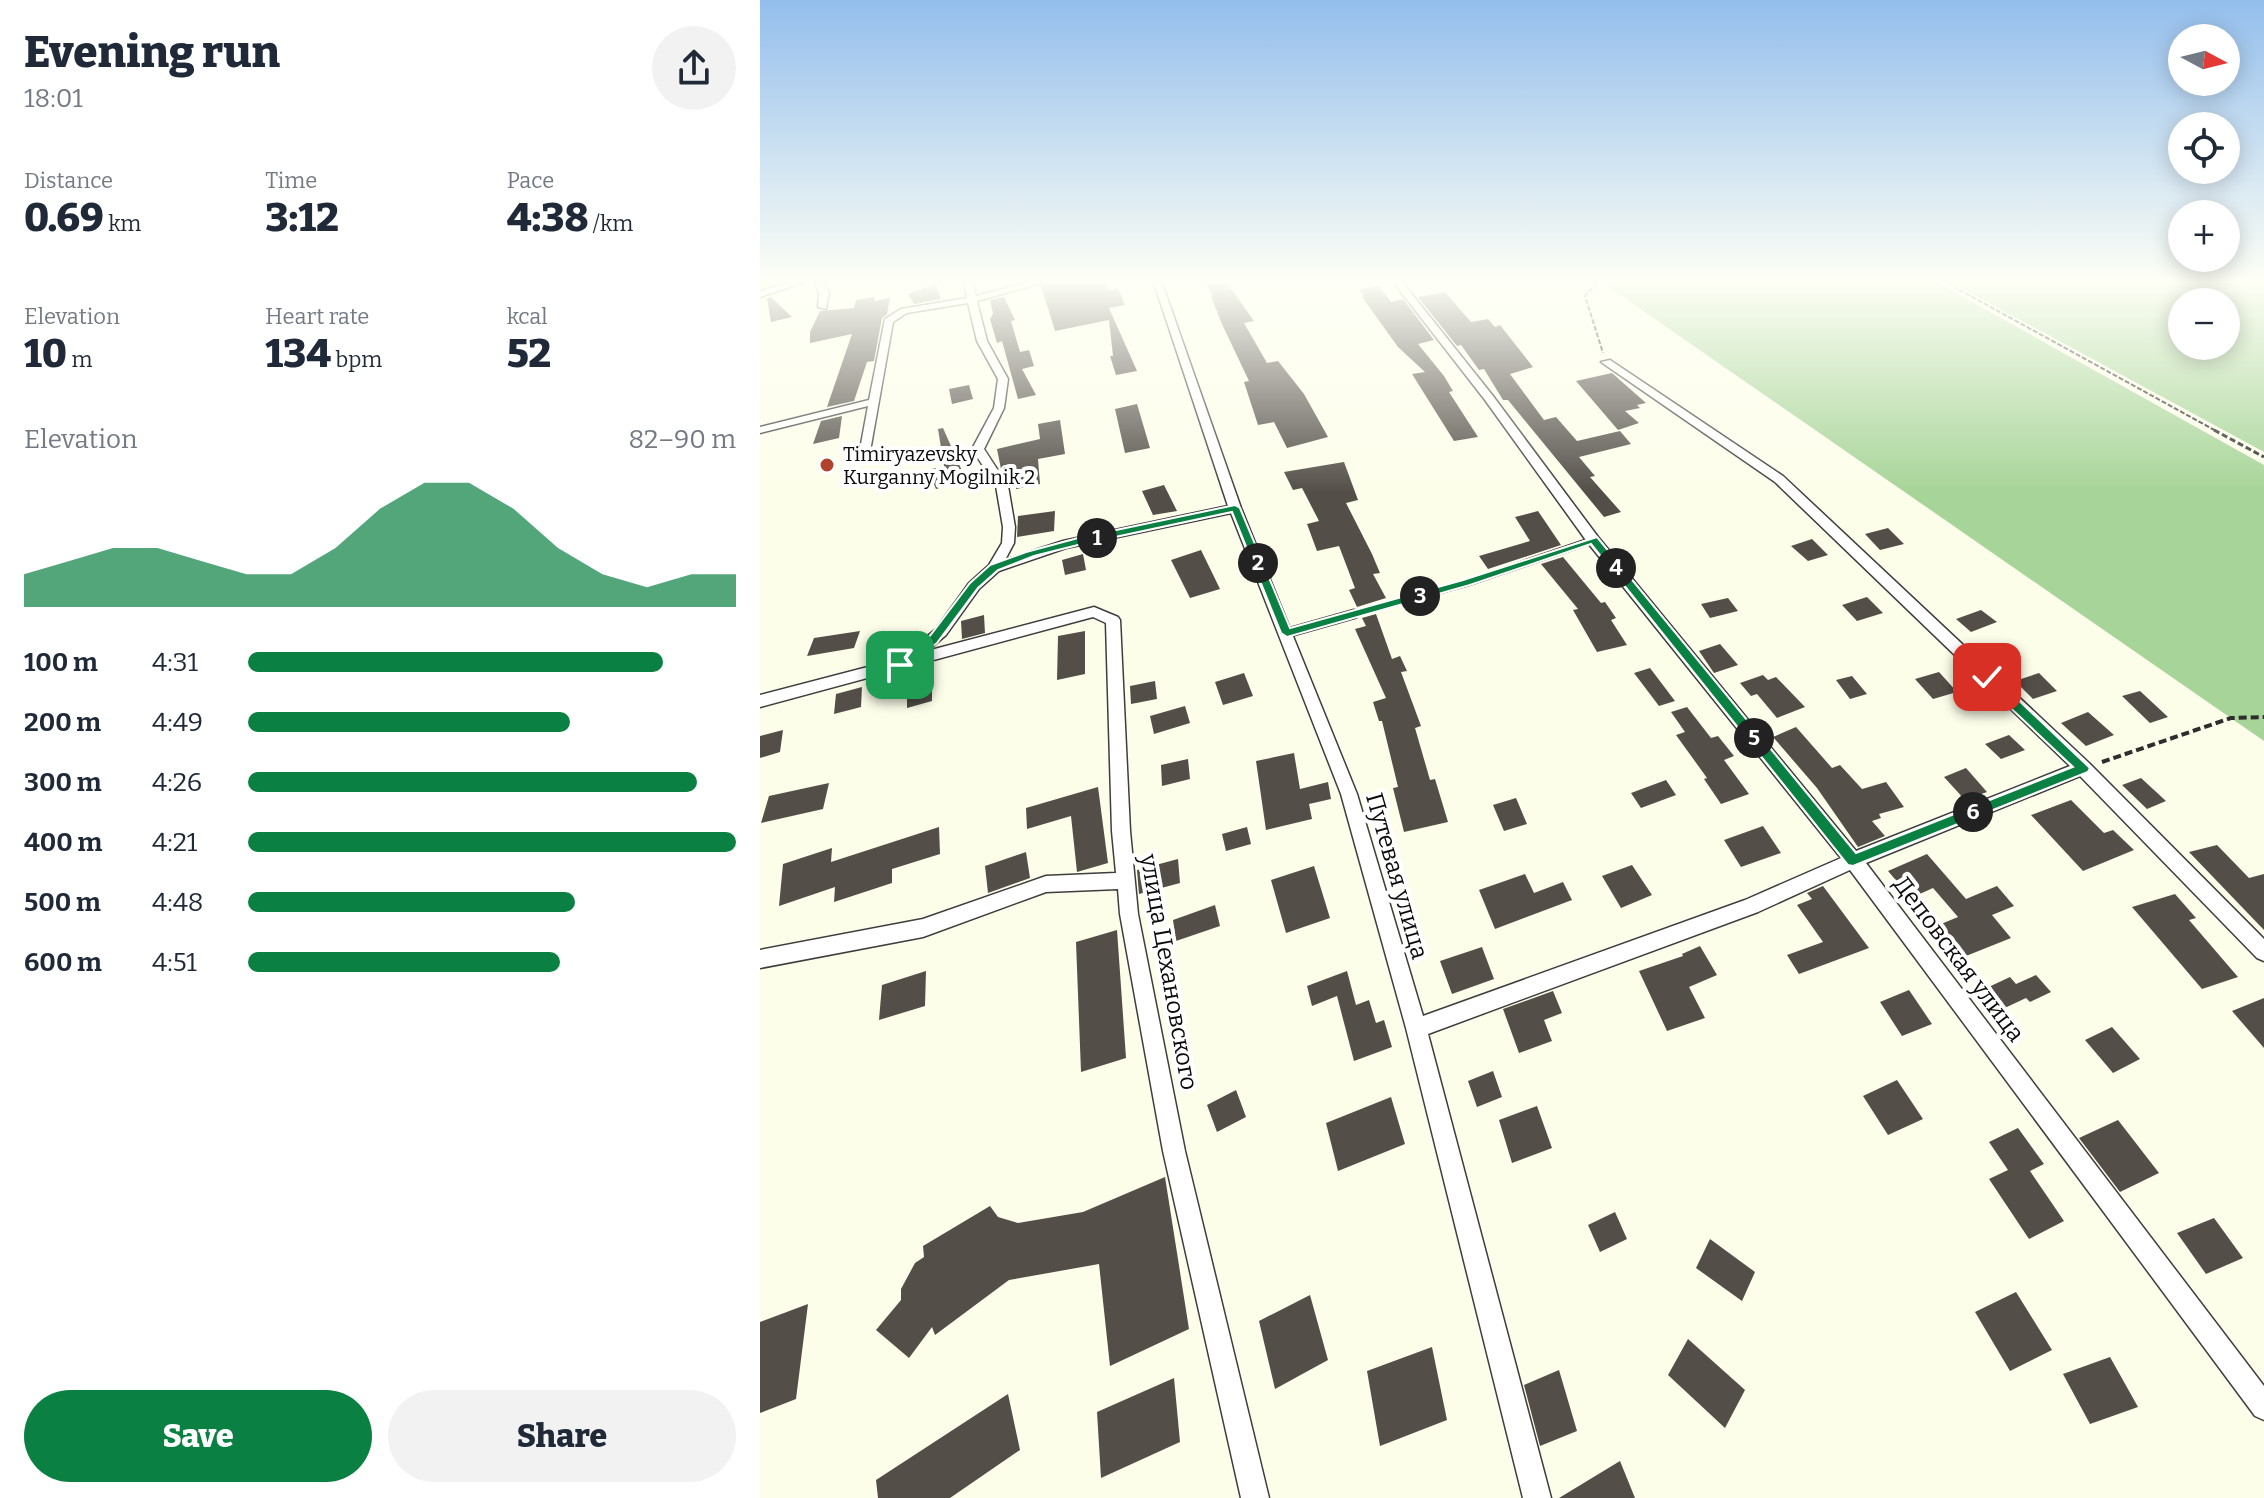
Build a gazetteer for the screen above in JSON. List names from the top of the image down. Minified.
{"streets":{"street":["Путевая улица","Деповская улица","улица Цехановского"]},"places":["Timiryazevsky Kurganny Mogilnik 2"],"north":"right","page":{"heading":["Evening run","18:01"],"map_buttons":["+","−"],"stats":[["Distance","0.69 km"],["Time","3:12"],["Pace","4:38 /km"],["Elevation","10 m"],["Heart rate","134 bpm"],["kcal","52"]],"chart":["Elevation","82–90 m"],"pins":["1","2","4","3","5","6"],"list":[{"name":"100 m","note":"4:31"},{"name":"200 m","note":"4:49"},{"name":"300 m","note":"4:26"},{"name":"400 m","note":"4:21"},{"name":"500 m","note":"4:48"},{"name":"600 m","note":"4:51"}],"buttons":["Save","Share"]}}
